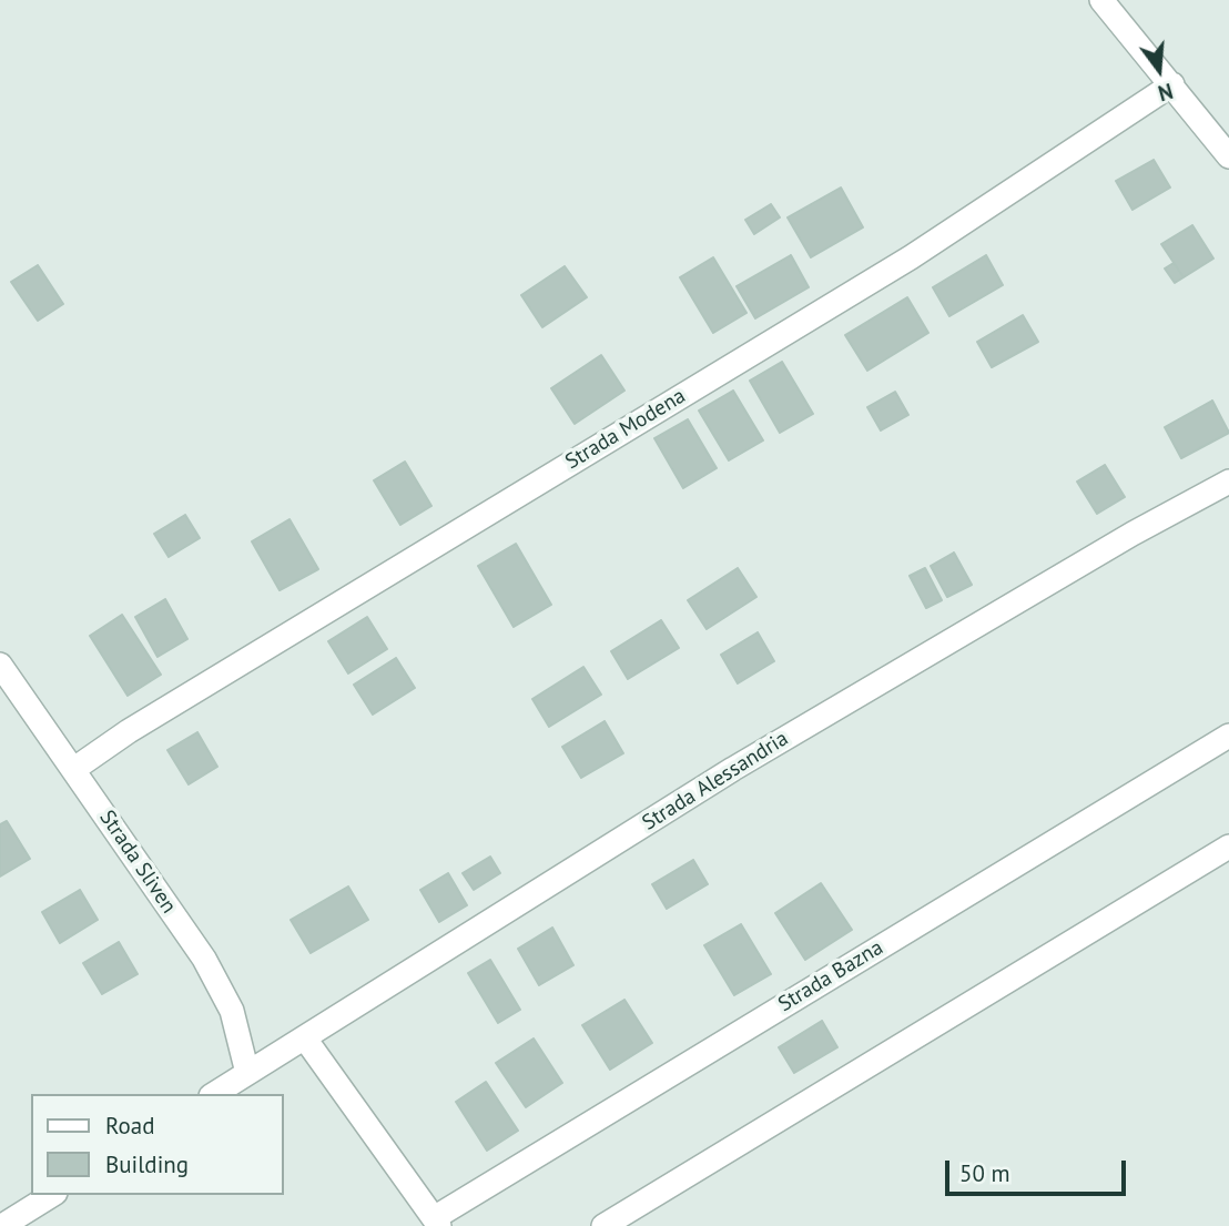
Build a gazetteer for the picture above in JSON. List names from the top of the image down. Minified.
{"streets":{"street":["Strada Modena","Strada Alessandria","Strada Sliven","Strada Bazna"]},"crossings":[["Strada Modena","Strada Sliven"],["Strada Alessandria","Strada Sliven"]],"legend":["Road","Building"],"scale_bar":"50 m","north":"bottom"}
